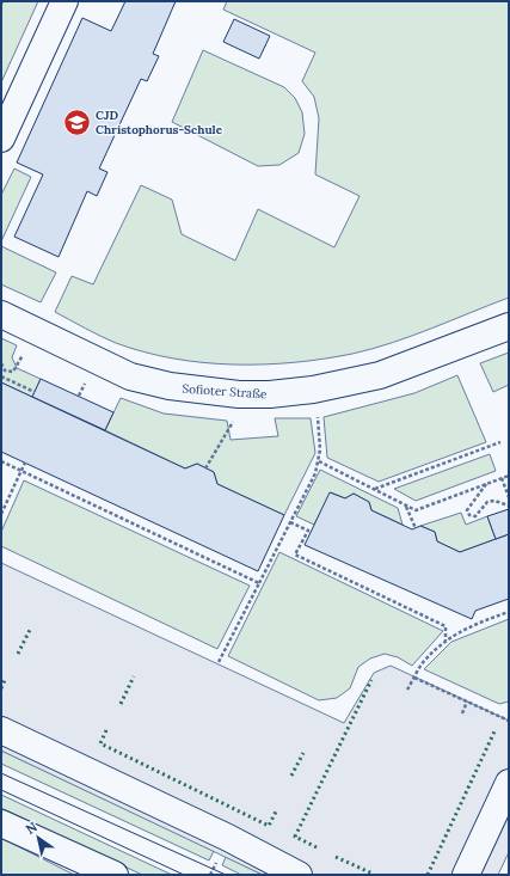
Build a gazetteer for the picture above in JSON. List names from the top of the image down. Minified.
{"streets":{"street":["Sofioter Straße"]},"places":{"school or university":["CJD Christophorus-Schule"]},"north":"top left"}
